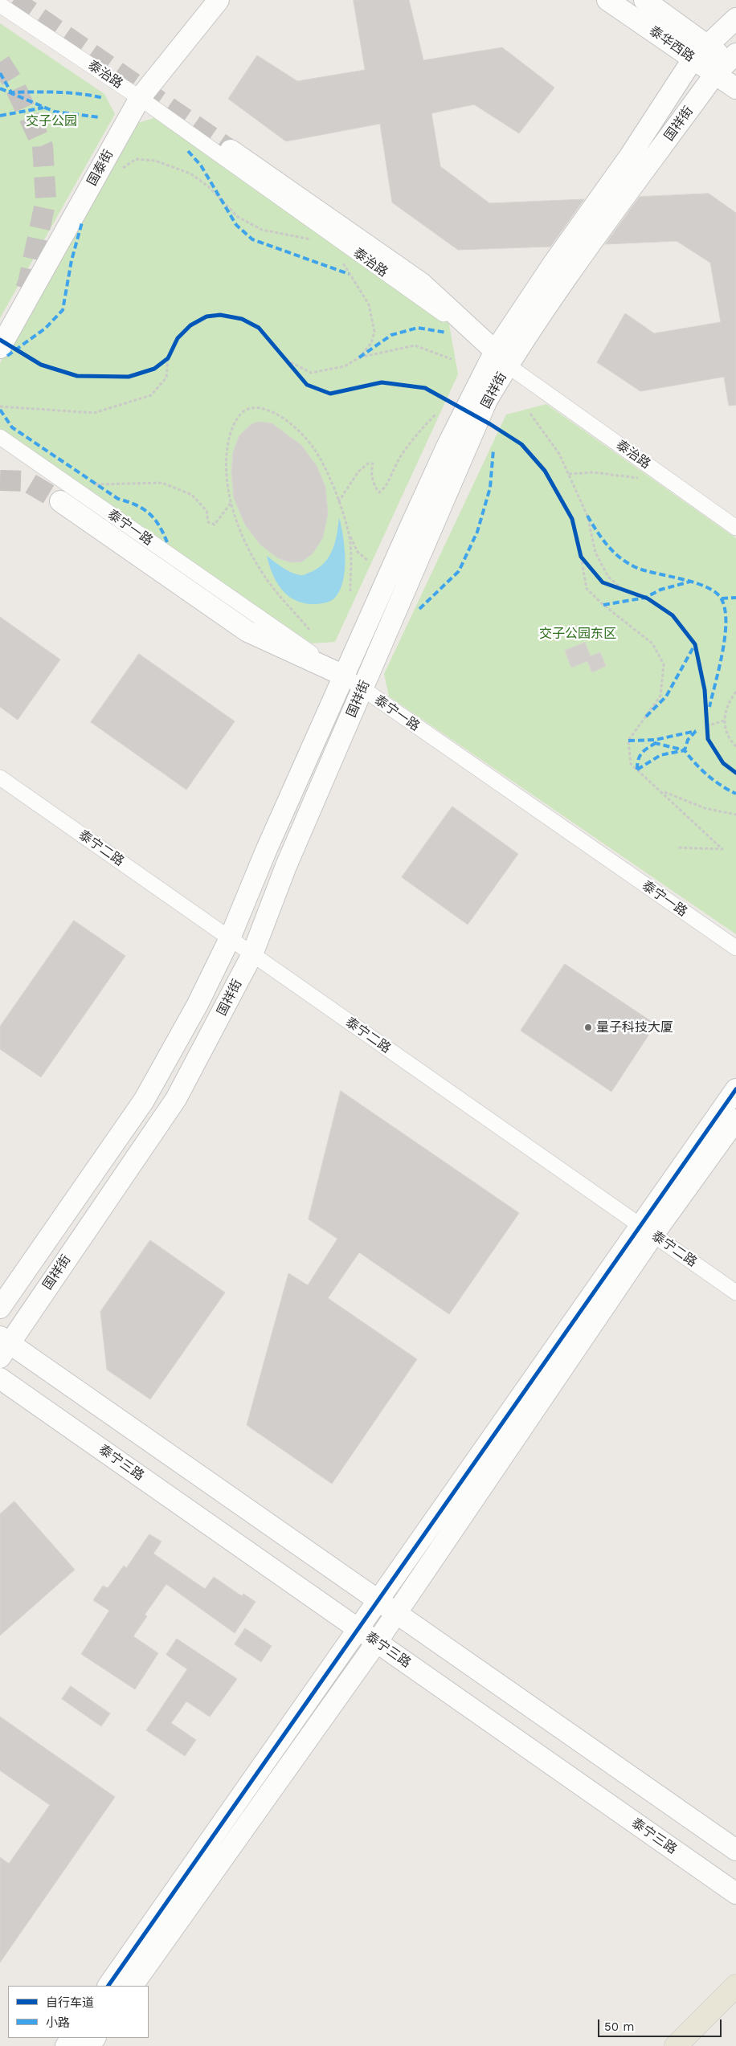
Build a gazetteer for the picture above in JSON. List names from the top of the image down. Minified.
{"streets":{"street":["泰华西路","泰治路","国祥街","国泰街","泰宁一路","泰宁二路","泰宁三路"]},"crossings":[["泰华西路","国祥街"],["泰治路","国祥街"],["泰治路","国泰街"],["国祥街","泰宁一路"],["国祥街","泰宁二路"]],"parks":["交子公园","交子公园东区"],"places":["量子科技大厦"],"legend":["自行车道","小路"],"scale_bar":"50 m"}
